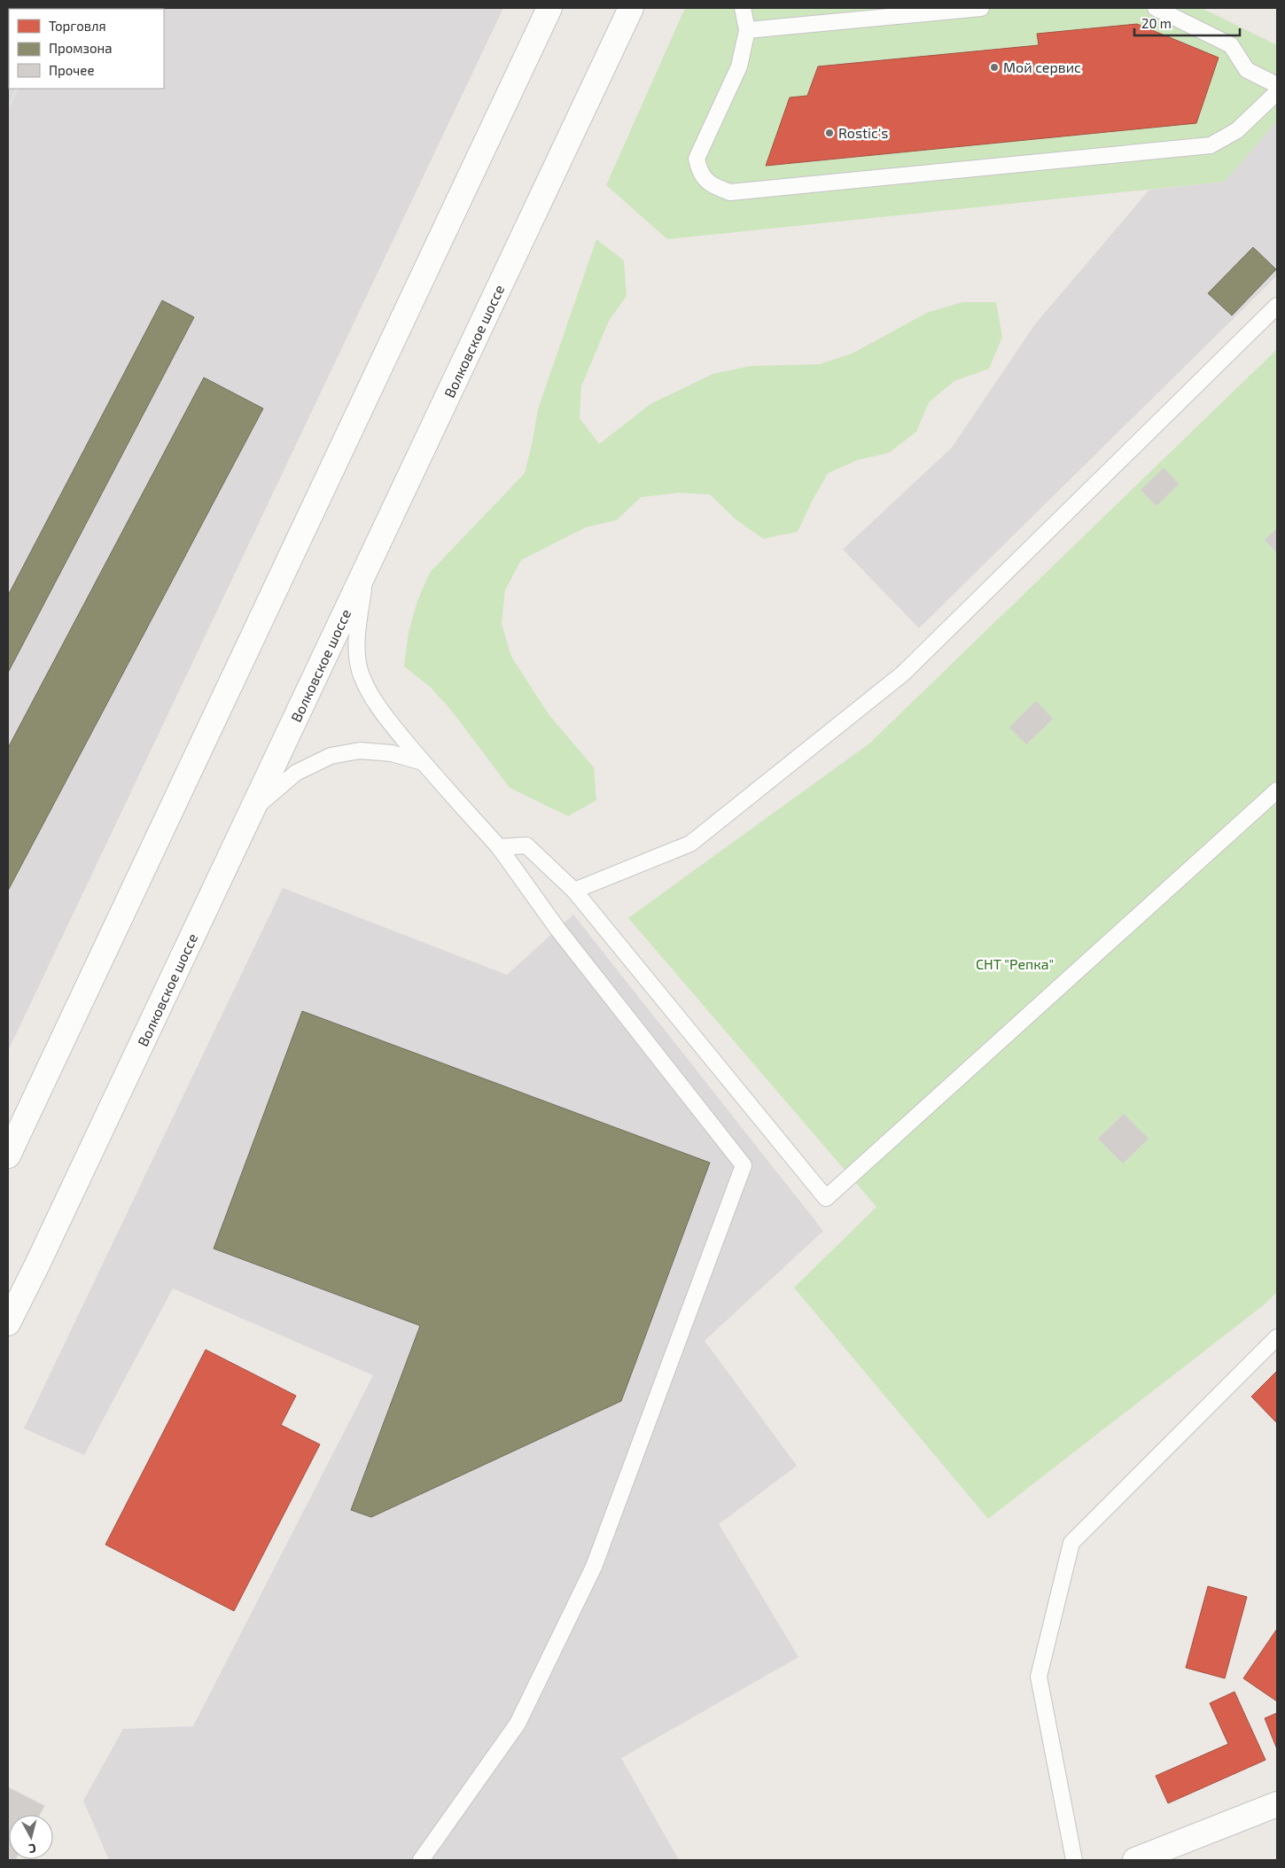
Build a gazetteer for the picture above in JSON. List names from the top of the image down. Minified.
{"streets":{"main road":["Волковское шоссе"]},"parks":["СНТ \"Репка\""],"places":["Мой сервис","Rostic's"],"legend":["Торговля","Промзона","Прочее"],"scale_bar":"20 m","north":"bottom"}
